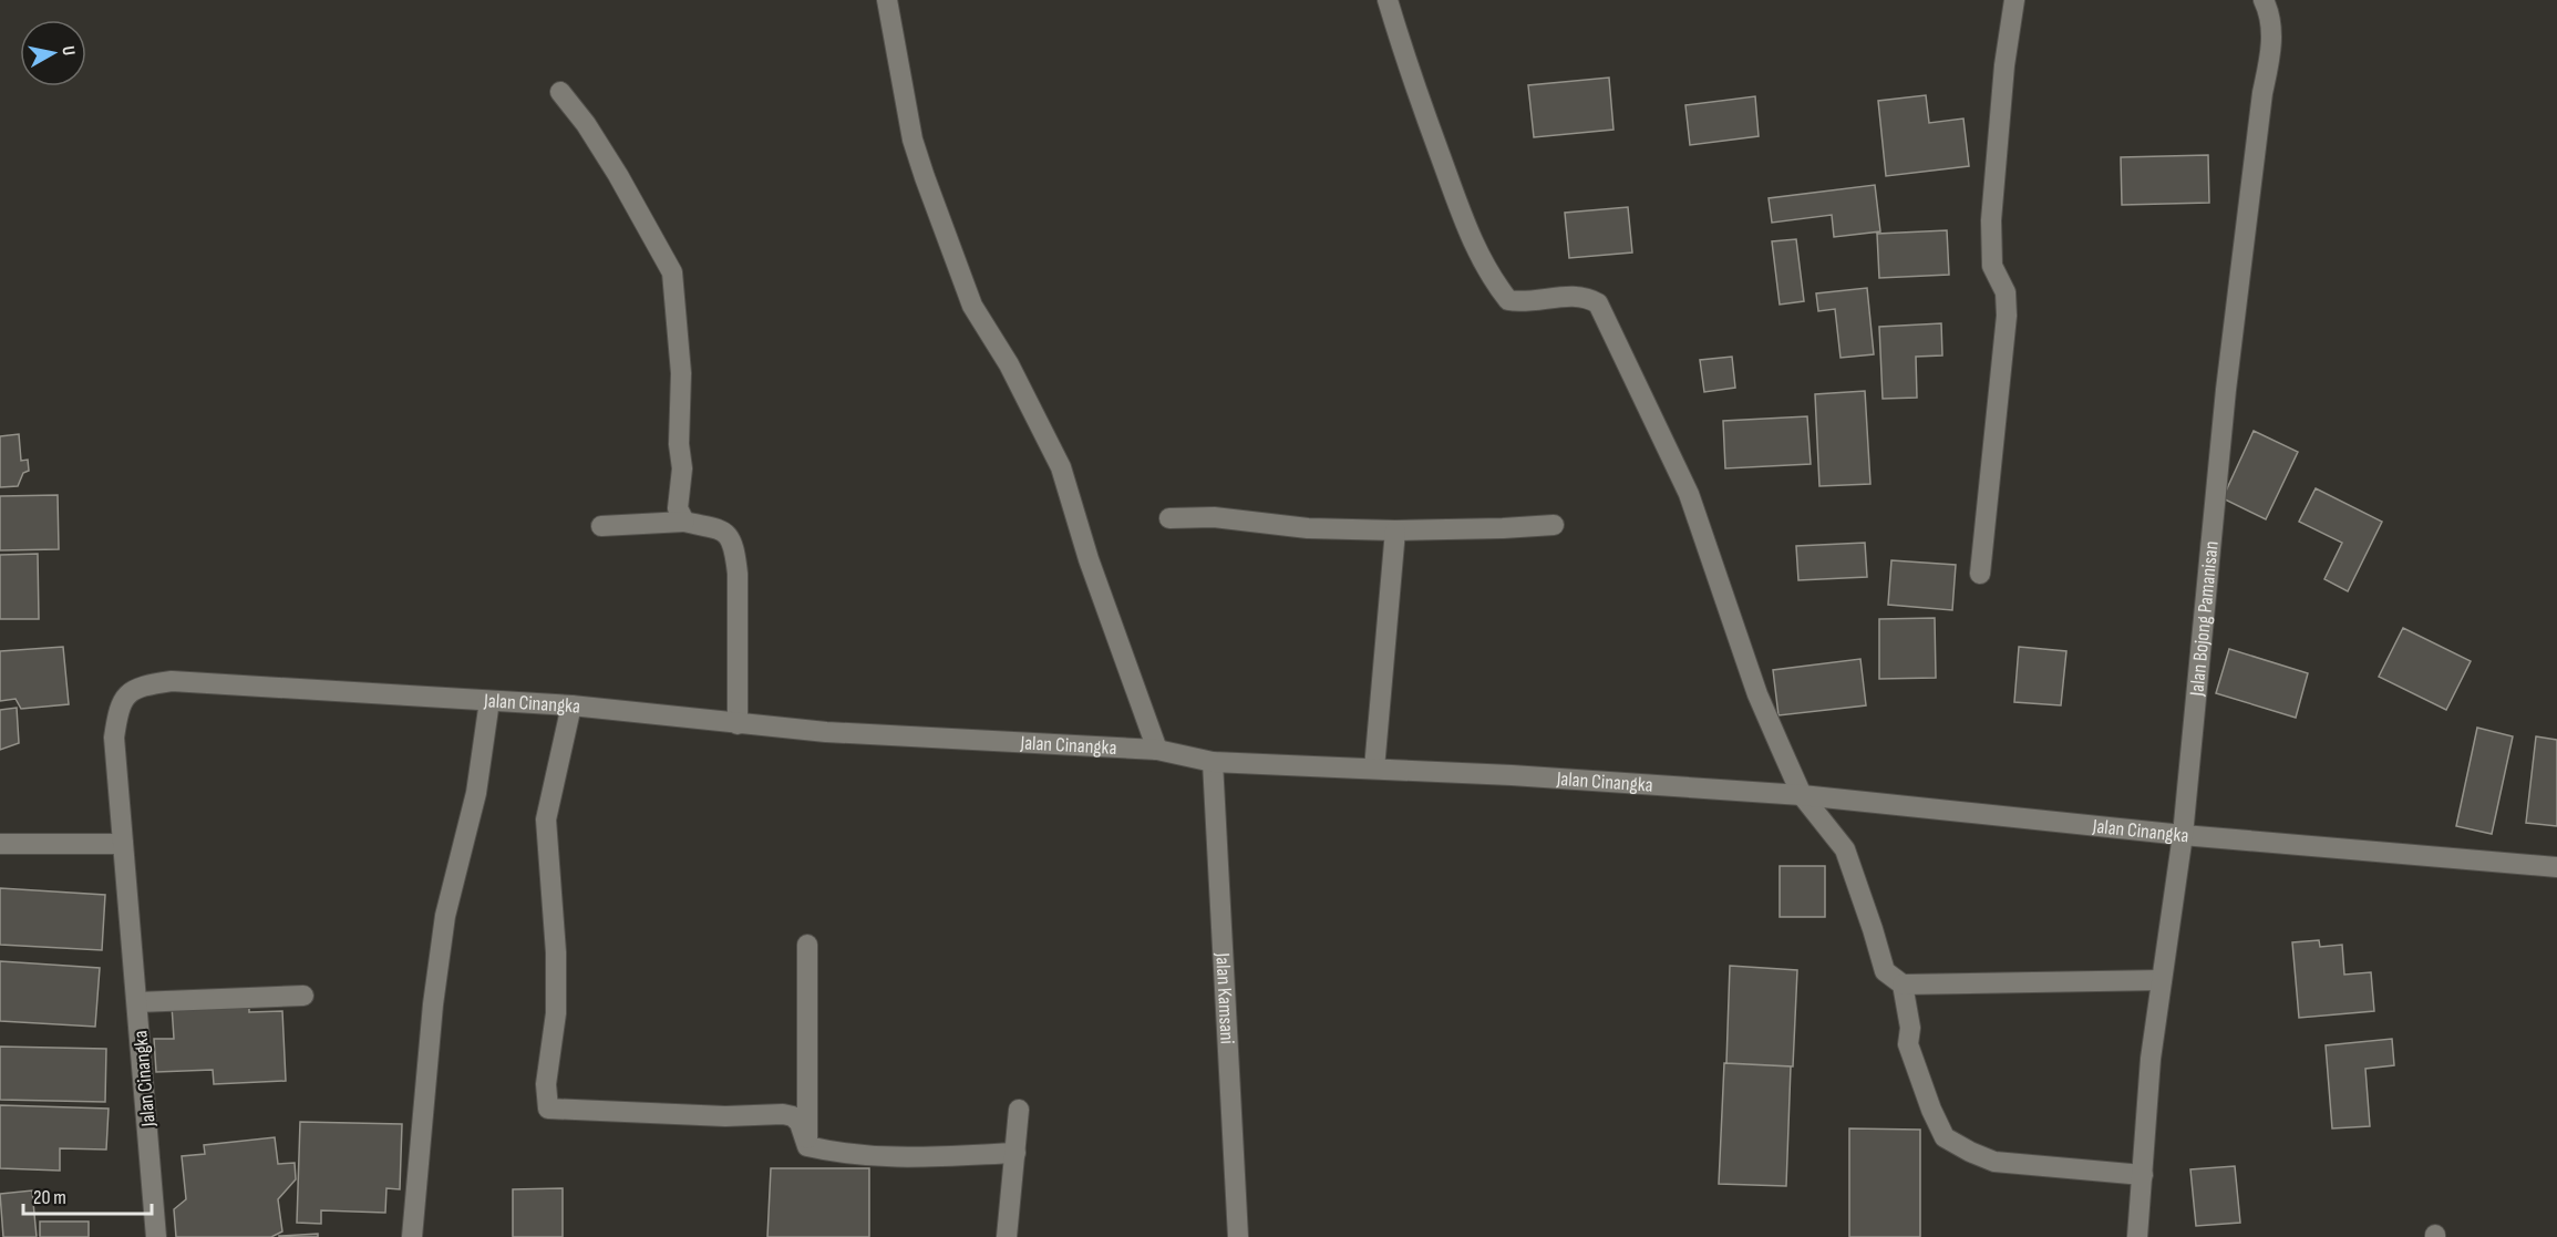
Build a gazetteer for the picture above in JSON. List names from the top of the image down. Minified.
{"streets":{"street":["Jalan Bojong Pamanisan","Jalan Cinangka","Jalan Kamsani"]},"crossings":[["Jalan Bojong Pamanisan","Jalan Cinangka"],["Jalan Cinangka","Jalan Kamsani"]],"scale_bar":"20 m","north":"right"}
